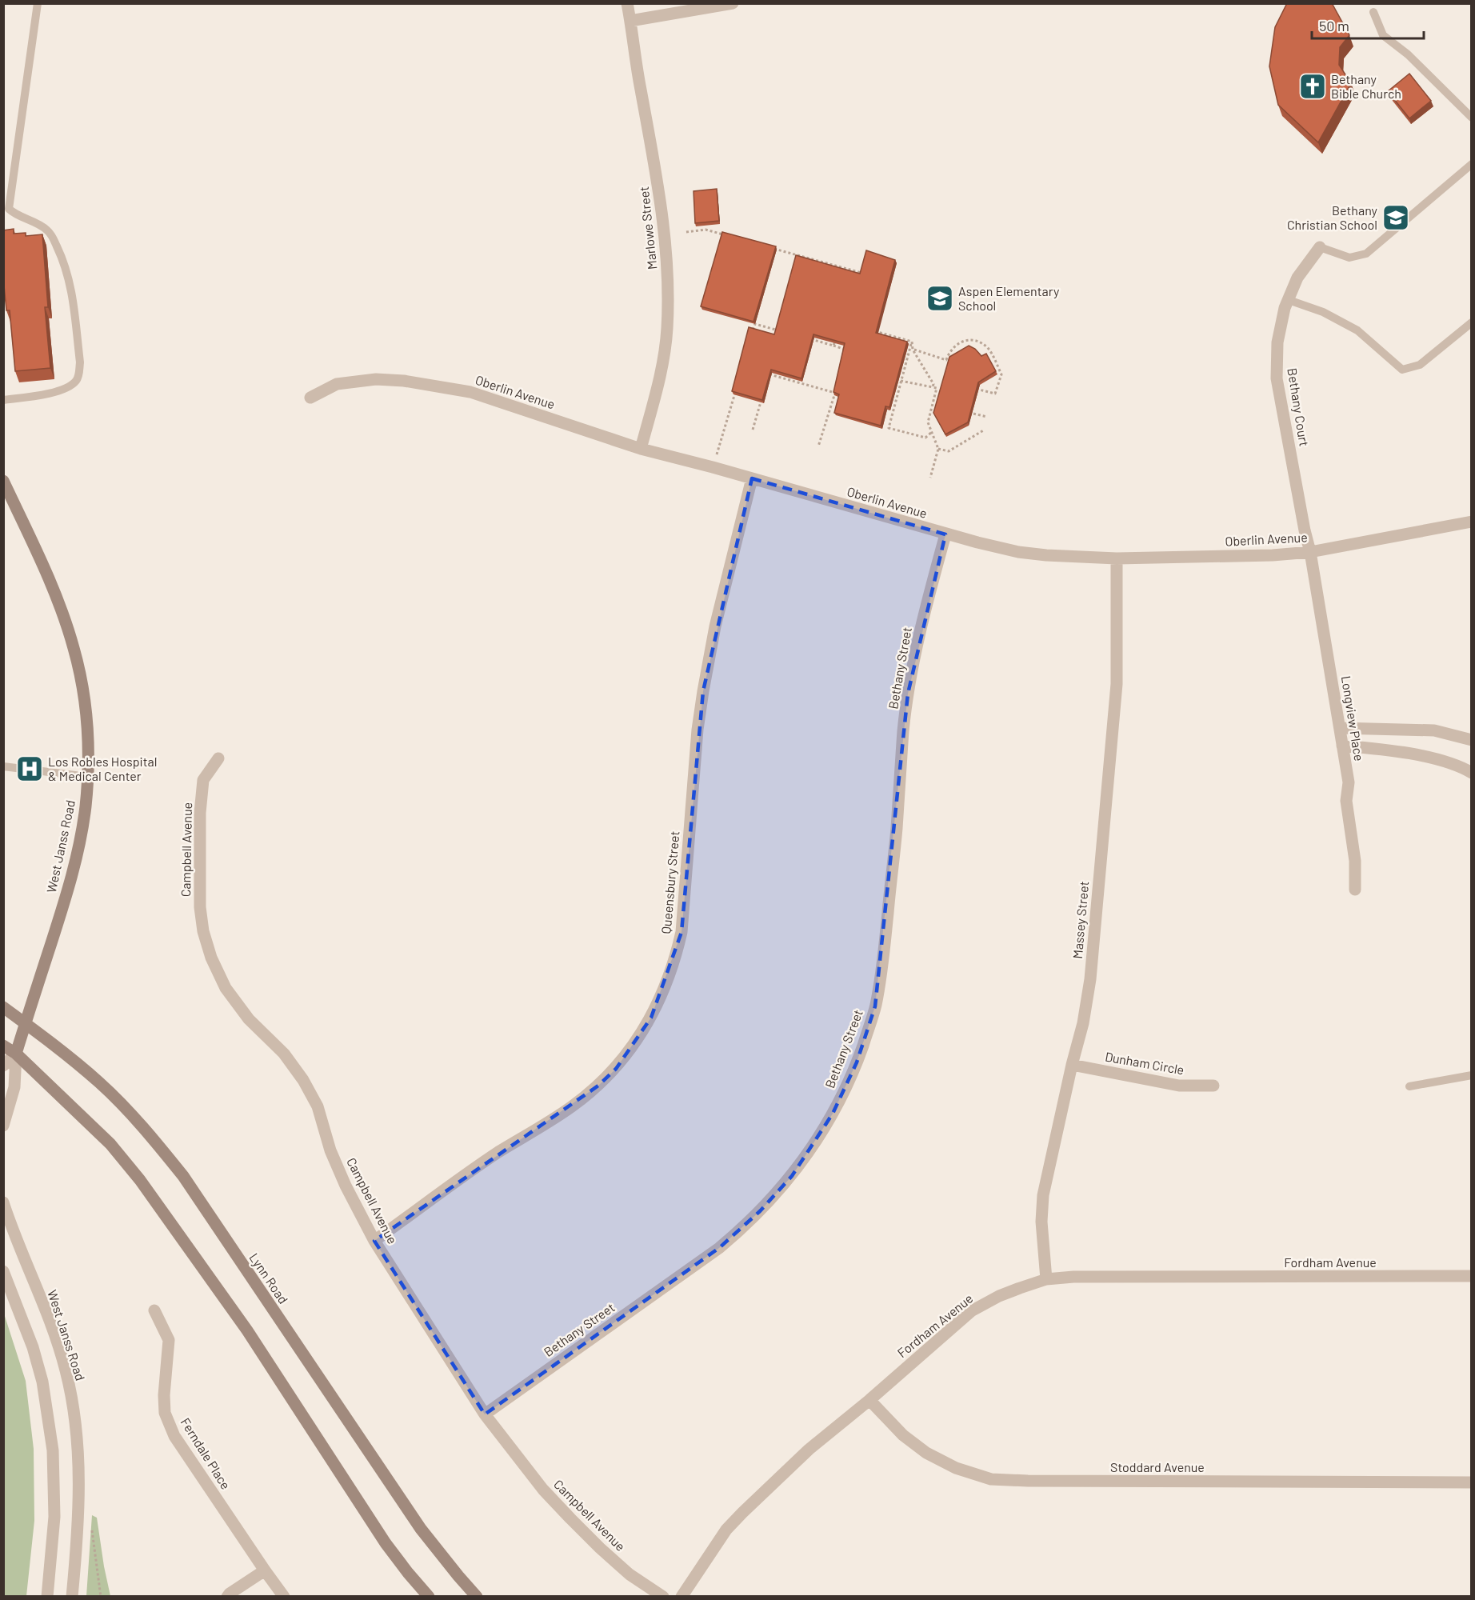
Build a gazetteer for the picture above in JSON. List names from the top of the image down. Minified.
{"streets":{"main road":["West Janss Road","Lynn Road"],"street":["Marlowe Street","Oberlin Avenue","Bethany Court","Bethany Street","Longview Place","Campbell Avenue","Queensbury Street","Massey Street","Dunham Circle","Fordham Avenue","Ferndale Place","Stoddard Avenue"]},"crossings":[["Marlowe Street","Oberlin Avenue"],["Oberlin Avenue","Bethany Court"],["Oberlin Avenue","Bethany Street"],["Oberlin Avenue","Longview Place"],["Oberlin Avenue","Queensbury Street"],["Oberlin Avenue","Massey Street"],["Bethany Court","Longview Place"],["Bethany Street","Campbell Avenue"],["West Janss Road","Lynn Road"],["Campbell Avenue","Queensbury Street"],["Massey Street","Dunham Circle"],["Massey Street","Fordham Avenue"],["Fordham Avenue","Stoddard Avenue"]],"places":{"church":["Bethany Bible Church"],"school or university":["Bethany Christian School","Aspen Elementary School"],"hospital":["Los Robles Hospital & Medical Center"]},"scale_bar":"50 m"}
